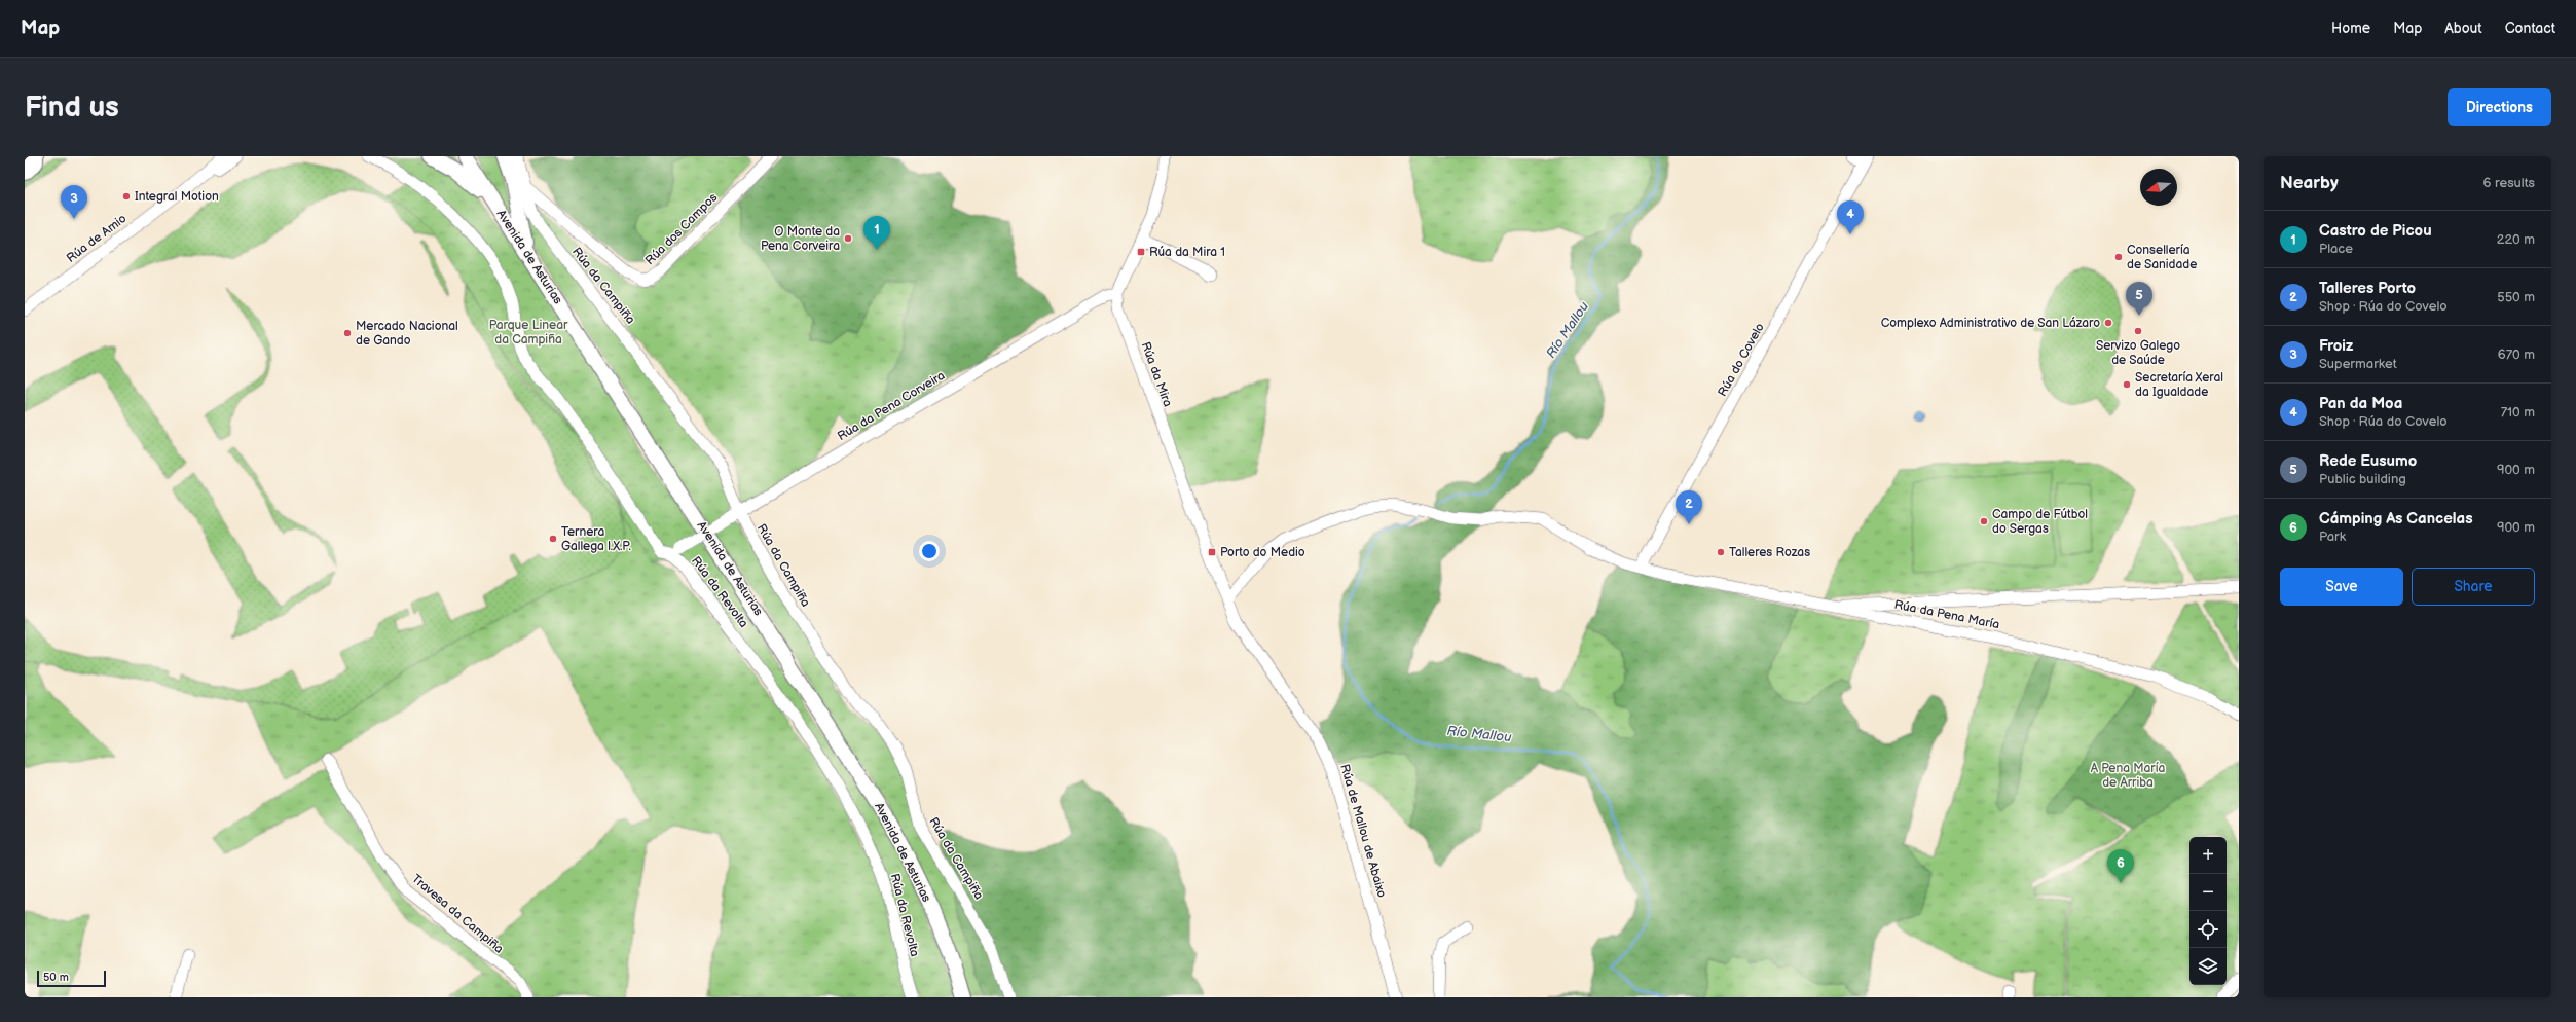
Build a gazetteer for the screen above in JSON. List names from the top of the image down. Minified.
{"streets":{"main road":["Avenida de Asturias"],"street":["Rúa dos Campos","Rúa de Amio","Rúa da Campiña","Rúa do Covelo","Rúa da Mira","Rúa da Pena Corveira","Rúa da Revolta","Rúa da Pena María","Rúa de Mallou de Abaixo","Travesa da Campiña"]},"crossings":[["Rúa dos Campos","Rúa da Campiña"],["Rúa da Campiña","Rúa da Pena Corveira"],["Rúa do Covelo","Rúa da Pena María"],["Rúa da Mira","Rúa da Pena Corveira"],["Rúa da Mira","Rúa da Pena María"],["Rúa da Mira","Rúa de Mallou de Abaixo"],["Rúa da Pena Corveira","Rúa da Revolta"],["Rúa da Pena María","Rúa de Mallou de Abaixo"]],"water":["Río Mallou"],"parks":["Parque Linear da Campiña","A Pena María de Arriba"],"places":{"other":["Integral Motion","O Monte da Pena Corveira","Consellería de Sanidade","Complexo Administrativo de San Lázaro","Servizo Galego de Saúde","Mercado Nacional de Gando","Secretaría Xeral da Igualdade","Campo de Fútbol do Sergas","Ternera Gallega l.X.P.","Talleres Rozas"],"transit":["Rúa da Mira 1","Porto do Medio"]},"scale_bar":"50 m","north":"left","page":{"header":"Map","nav":["Home","Map","About","Contact"],"buttons":["Directions",["Save","Share"]],"title":"Find us","heading":["Nearby","6 results"],"pins":["3","4","1","5","2","6"],"list":[{"mark":"1","name":"Castro de Picou","note":"Place","value":"220 m"},{"mark":"2","name":"Talleres Porto","note":"Shop · Rúa do Covelo","value":"550 m"},{"mark":"3","name":"Froiz","note":"Supermarket","value":"670 m"},{"mark":"4","name":"Pan da Moa","note":"Shop · Rúa do Covelo","value":"710 m"},{"mark":"5","name":"Rede Eusumo","note":"Public building","value":"900 m"},{"mark":"6","name":"Cámping As Cancelas","note":"Park","value":"900 m"}],"map_buttons":["+","−"],"scale":"50 m"}}
